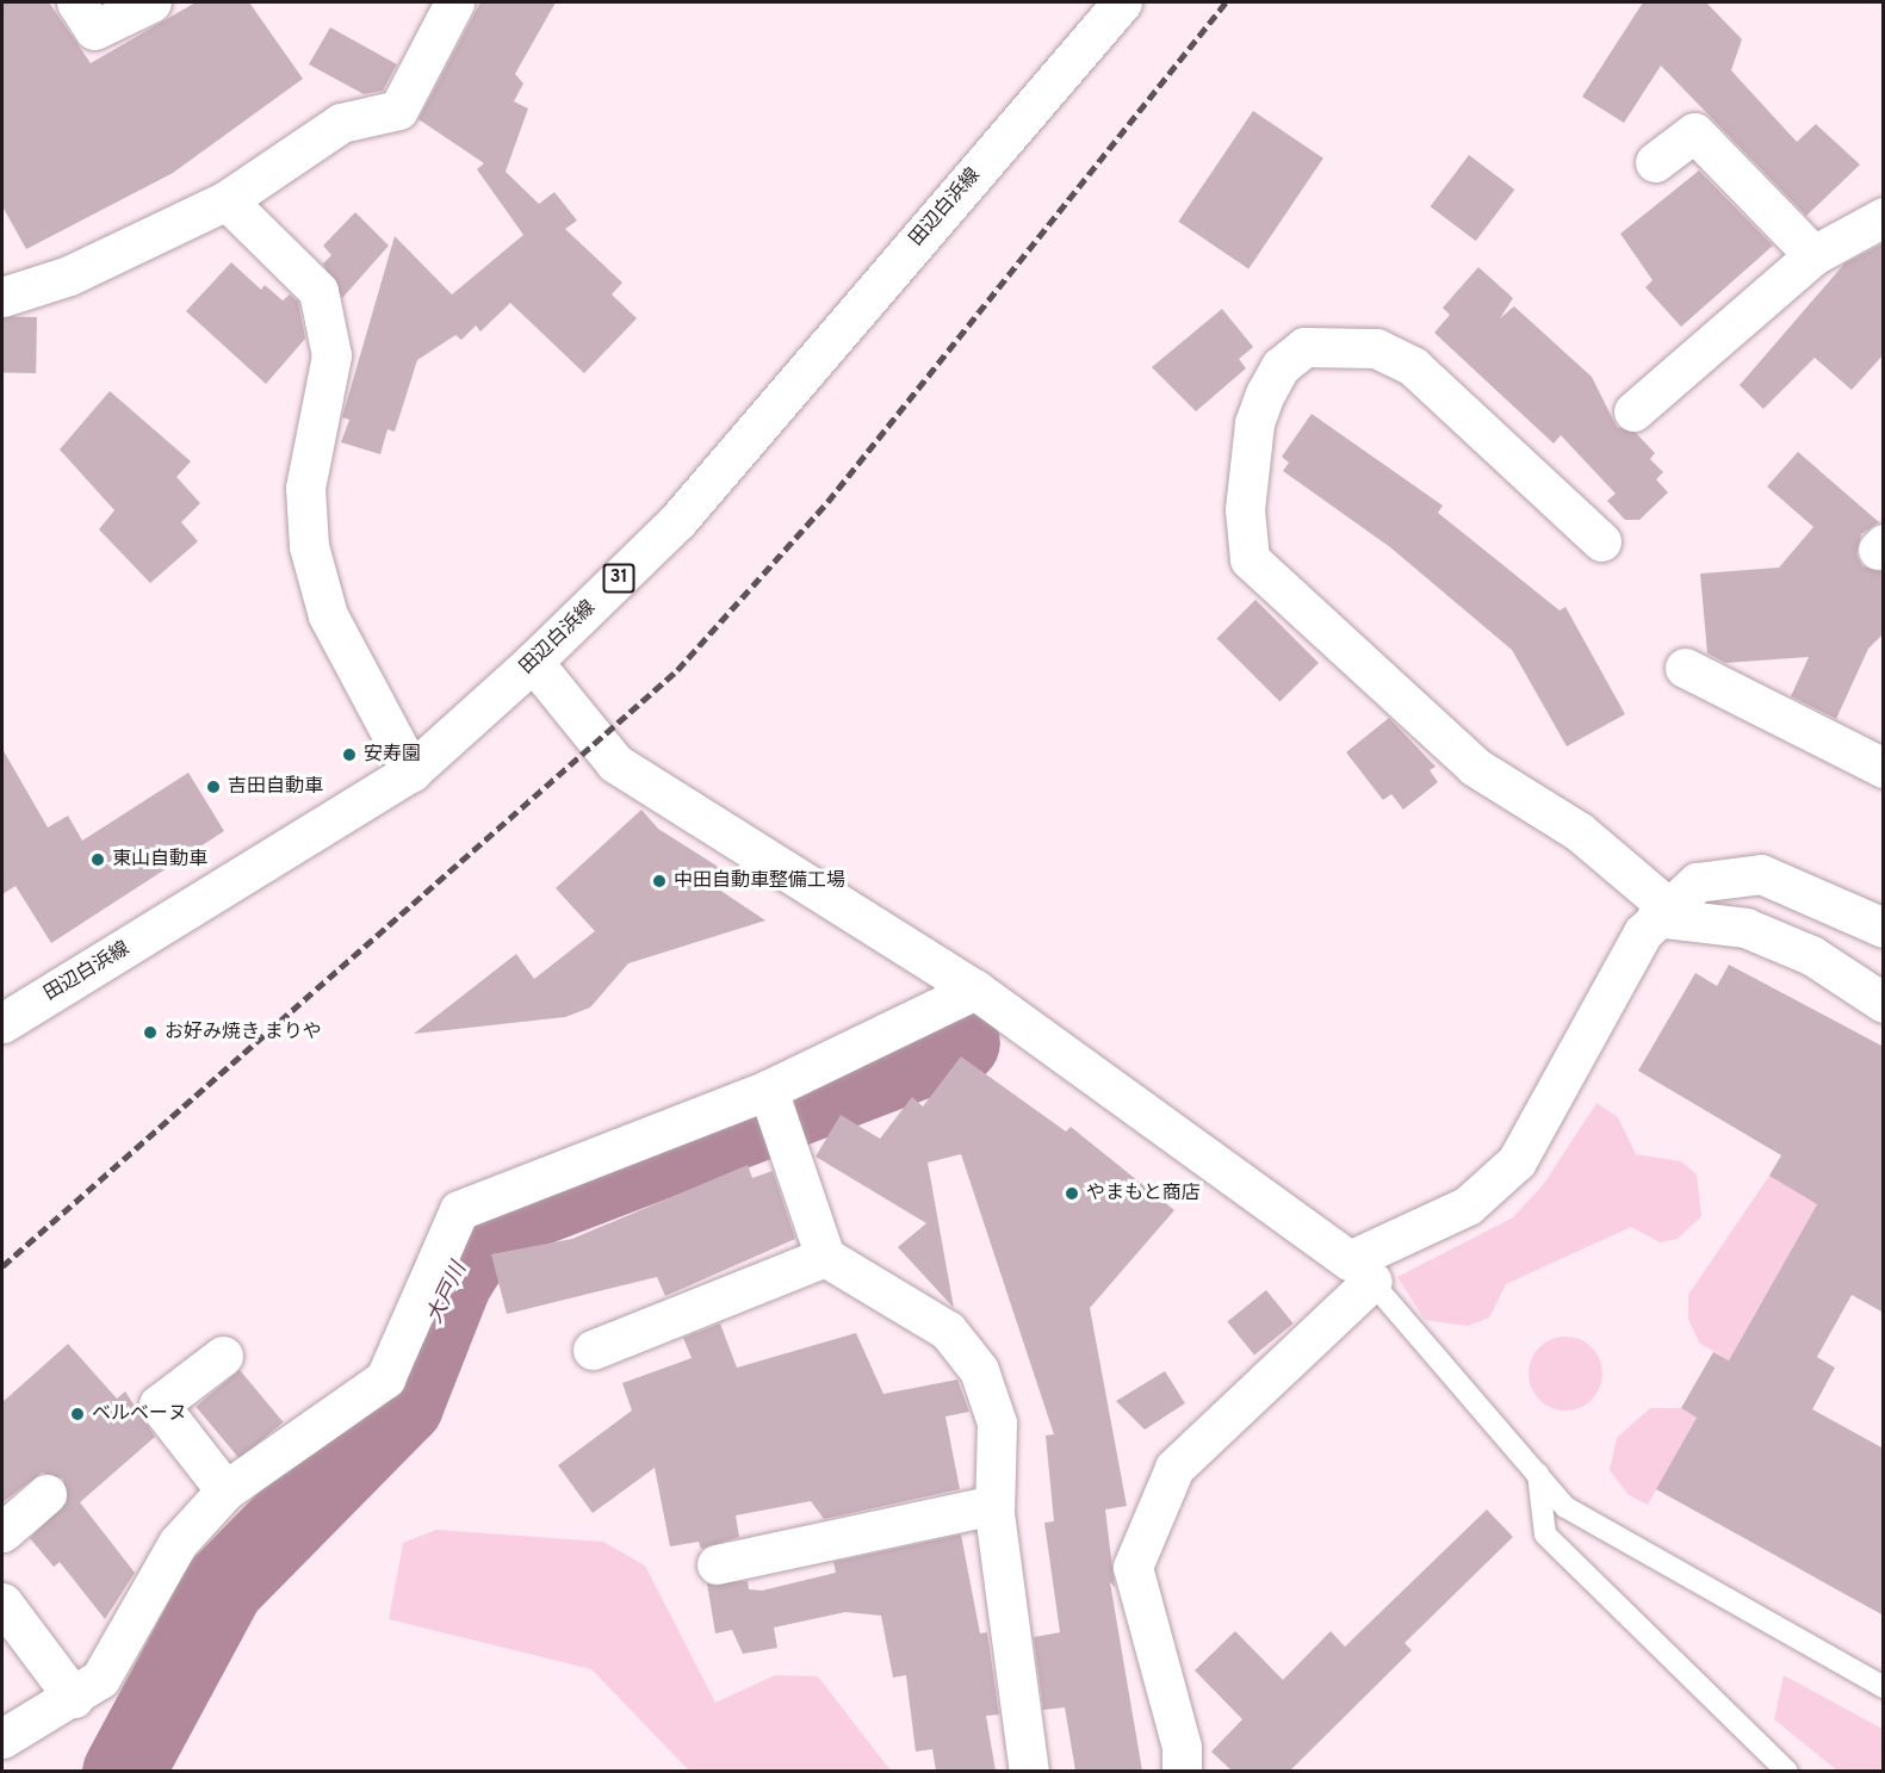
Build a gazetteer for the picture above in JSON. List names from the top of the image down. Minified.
{"streets":{"street":["田辺白浜線","31"]},"water":["大戸川"],"places":["安寿園","吉田自動車","東山自動車","中田自動車整備工場","お好み焼き まりや","やまもと商店","ベルベーヌ"]}
